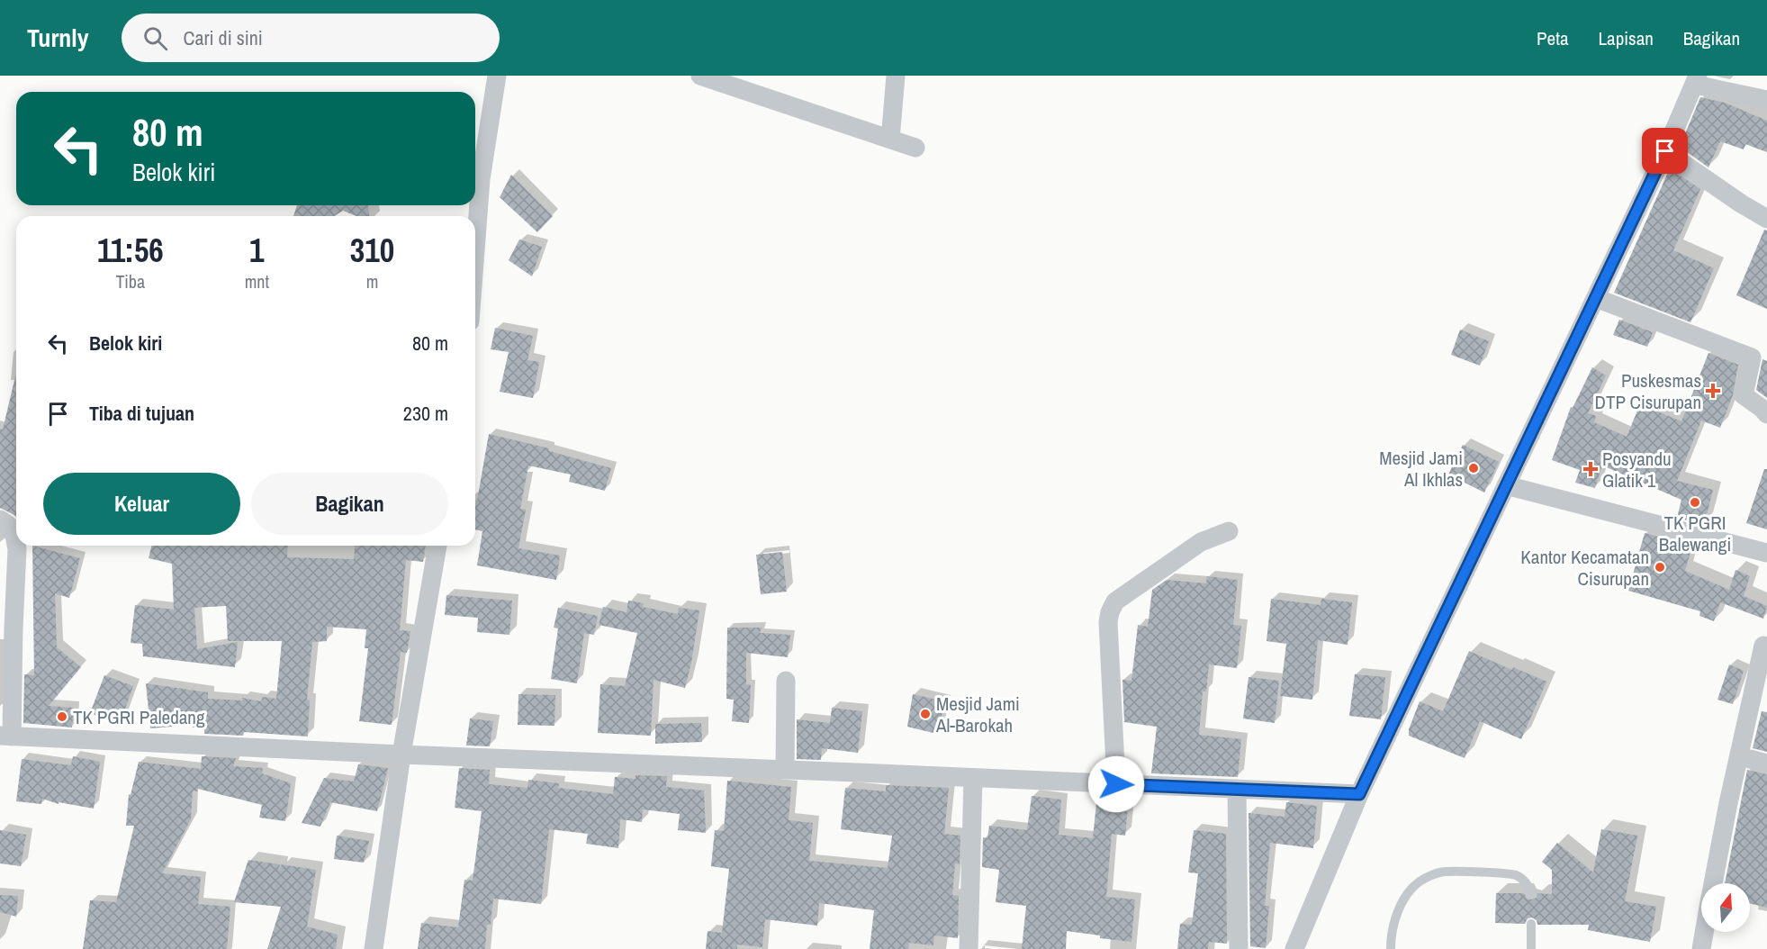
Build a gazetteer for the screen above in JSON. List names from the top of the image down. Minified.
{"places":{"health":["Puskesmas DTP Cisurupan","Posyandu Glatik 1"],"other":["Mesjid Jami Al Ikhlas","TK PGRI Balewangi","Kantor Kecamatan Cisurupan","Mesjid Jami Al-Barokah","TK PGRI Paledang"]},"north":"top","page":{"header":"Turnly","search":"Cari di sini","nav":["Peta","Lapisan","Bagikan"],"turn":["80 m","Belok kiri"],"eta":["11:56","Tiba","1","mnt","310","m"],"list":[{"name":"Belok kiri","value":"80 m"},{"name":"Tiba di tujuan","value":"230 m"}],"buttons":["Keluar","Bagikan"]}}
